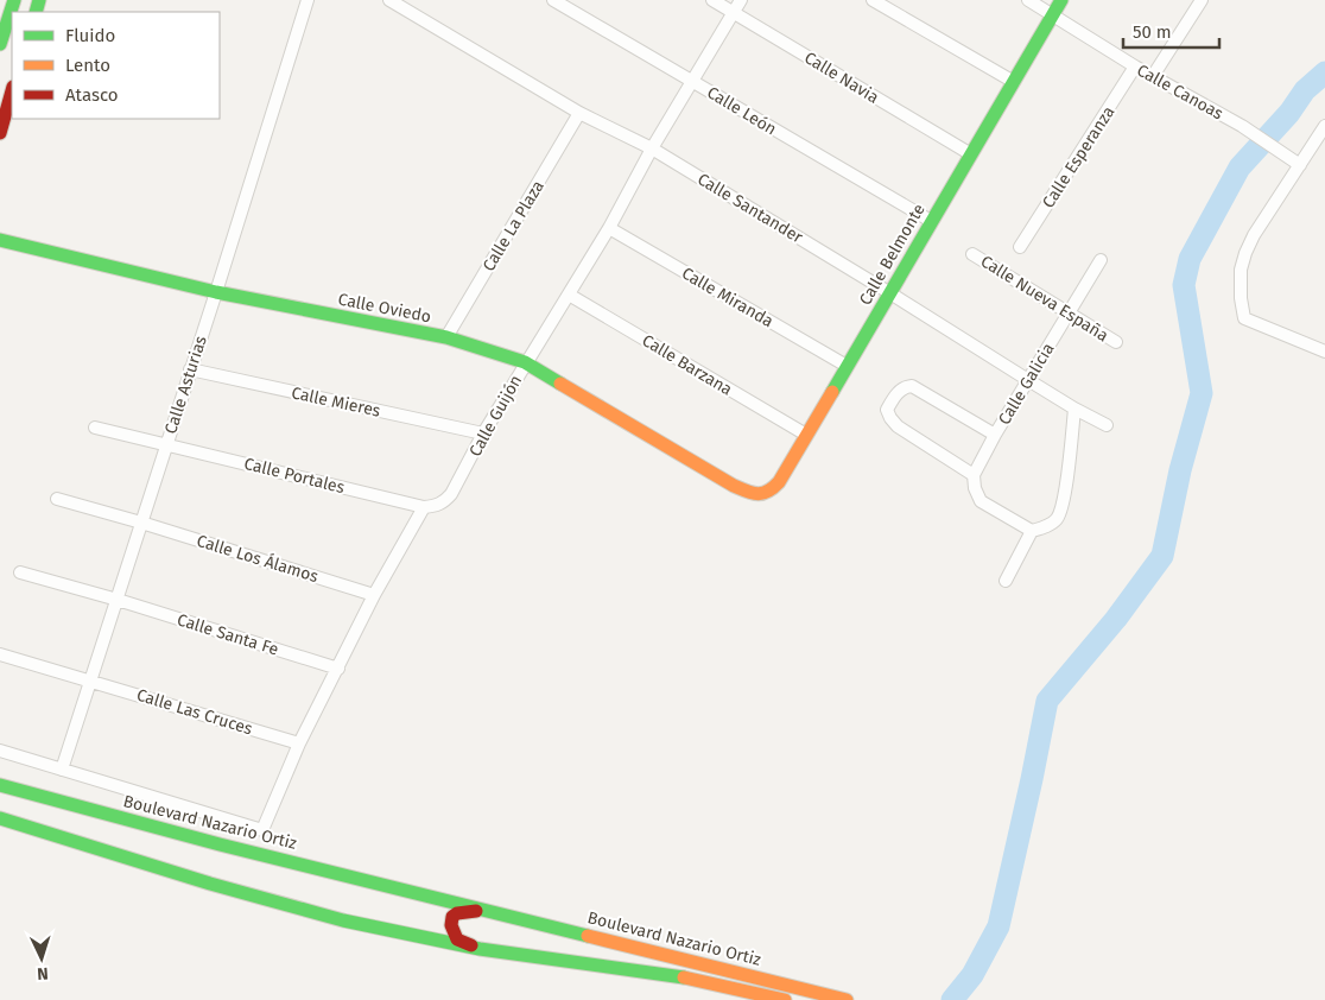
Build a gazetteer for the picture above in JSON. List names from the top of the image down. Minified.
{"streets":{"main road":["Calle Belmonte","Calle Oviedo","Boulevard Nazario Ortiz"],"street":["Calle Navia","Calle Canoas","Calle León","Calle Esperanza","Calle Santander","Calle La Plaza","Calle Miranda","Calle Nueva España","Calle Barzana","Calle Galicia","Calle Asturias","Calle Mieres","Calle Guijón","Calle Portales","Calle Los Álamos","Calle Santa Fe","Calle Las Cruces"]},"crossings":[["Calle Navia","Calle Belmonte"],["Calle Navia","Calle Guijón"],["Calle Canoas","Calle Esperanza"],["Calle Canoas","Calle Belmonte"],["Calle León","Calle Belmonte"],["Calle León","Calle Guijón"],["Calle Santander","Calle La Plaza"],["Calle Santander","Calle Belmonte"],["Calle Santander","Calle Galicia"],["Calle Santander","Calle Guijón"],["Calle La Plaza","Calle Oviedo"],["Calle Belmonte","Calle Miranda"],["Calle Belmonte","Calle Oviedo"],["Calle Belmonte","Calle Barzana"],["Calle Miranda","Calle Guijón"],["Calle Nueva España","Calle Galicia"],["Calle Oviedo","Calle Asturias"],["Calle Oviedo","Calle Guijón"],["Calle Barzana","Calle Guijón"],["Calle Asturias","Calle Mieres"],["Calle Asturias","Calle Portales"],["Calle Asturias","Calle Los Álamos"],["Calle Asturias","Calle Santa Fe"],["Calle Asturias","Calle Las Cruces"],["Calle Mieres","Calle Guijón"],["Calle Guijón","Calle Portales"]],"legend":["Fluido","Lento","Atasco"],"scale_bar":"50 m","north":"bottom"}
